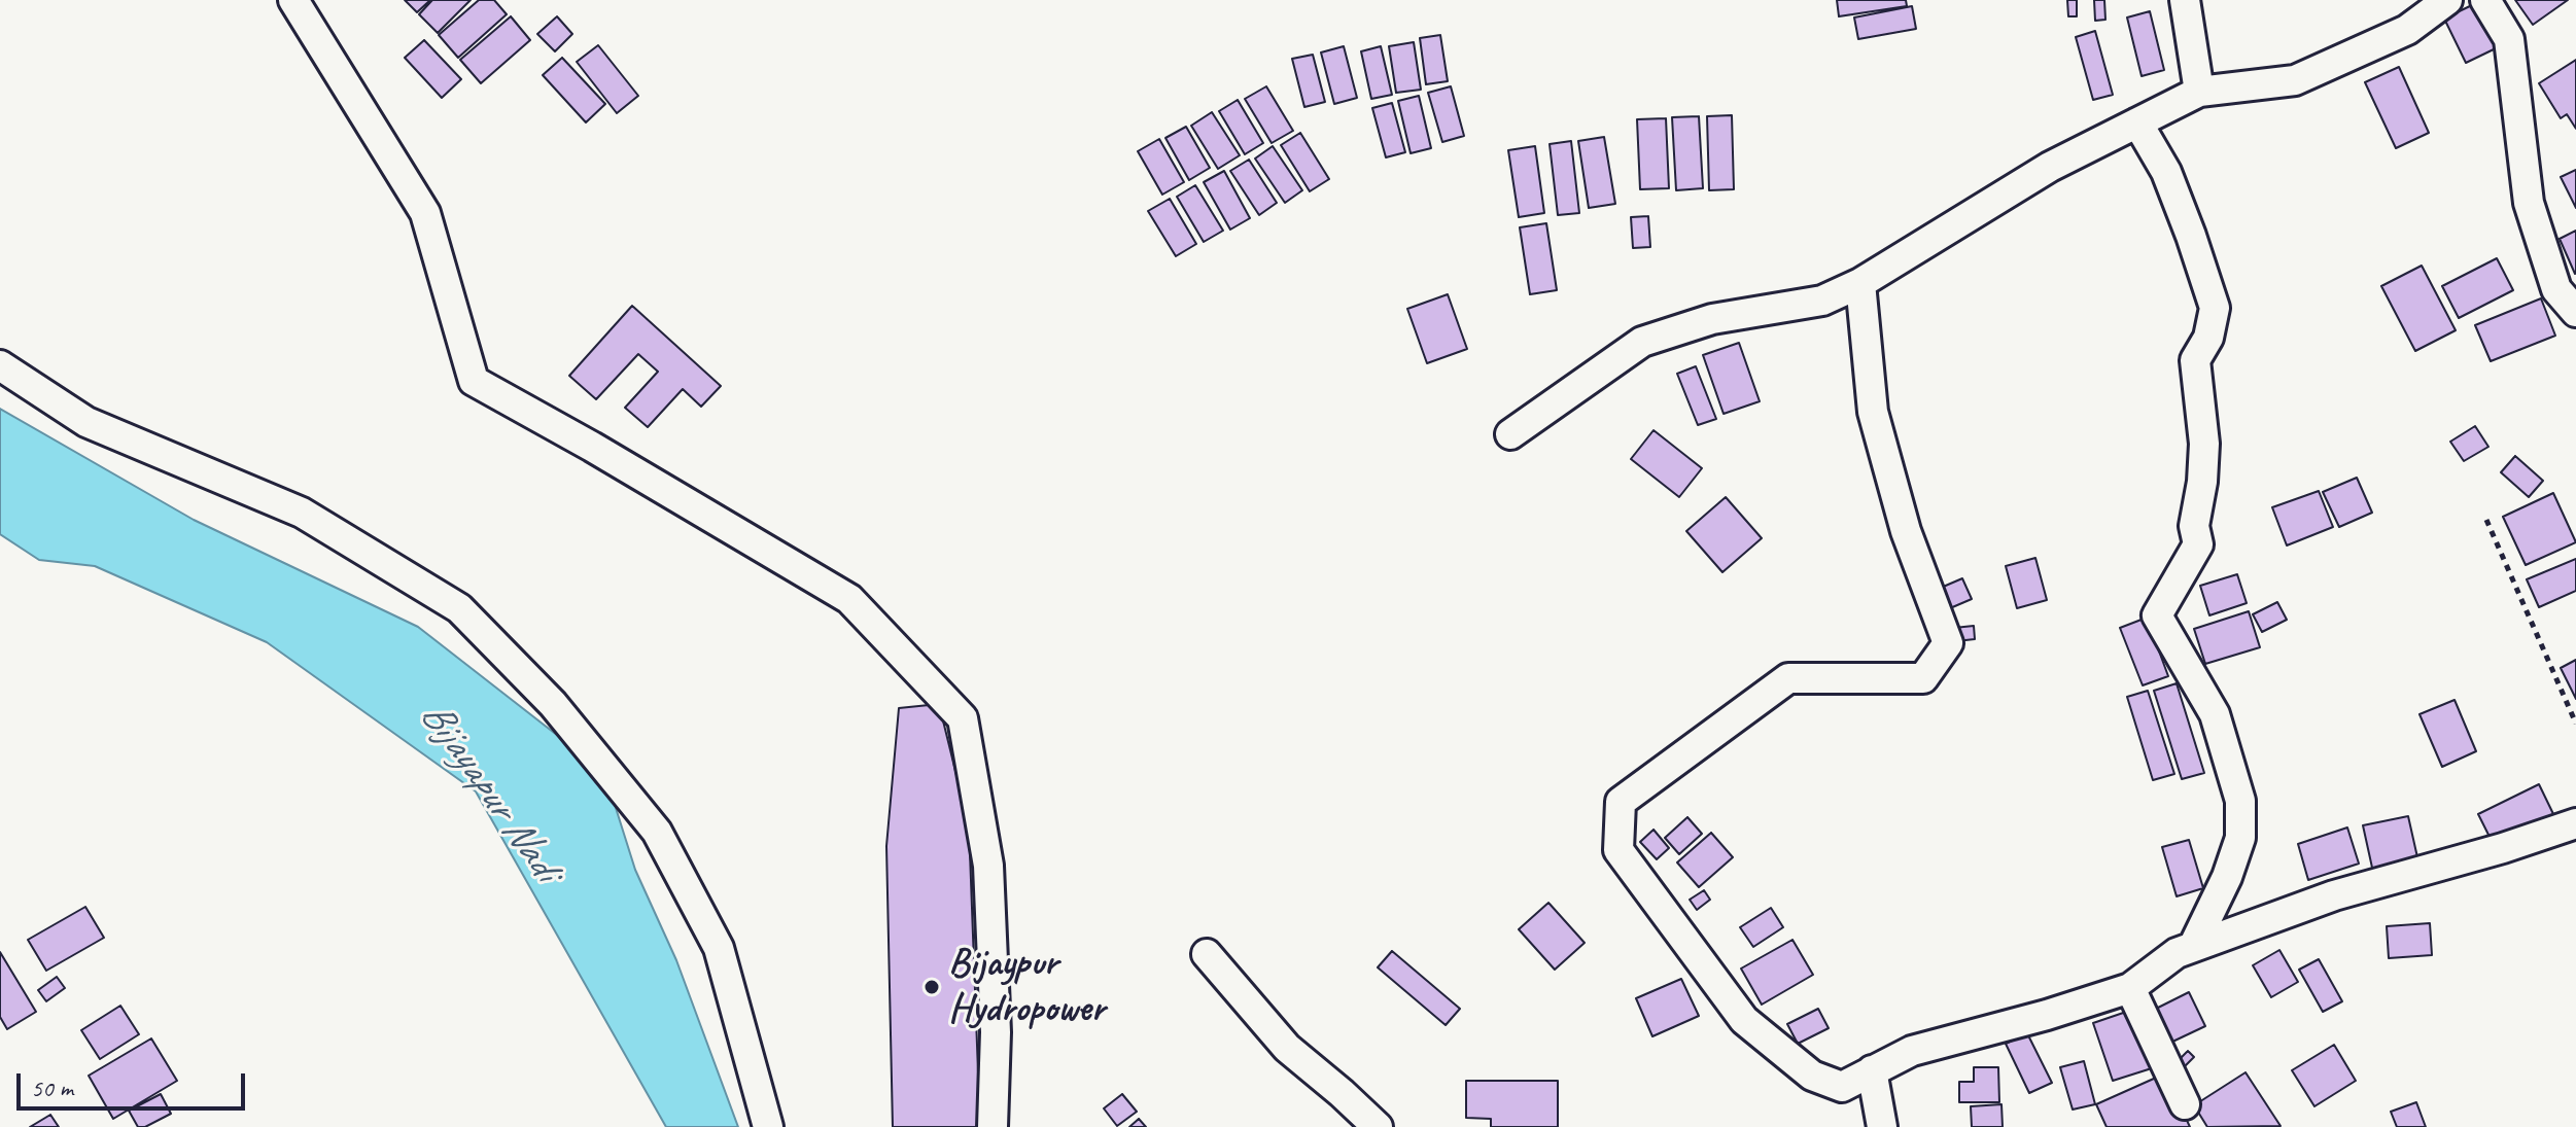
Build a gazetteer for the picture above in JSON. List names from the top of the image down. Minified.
{"water":["Bijayapur Nadi"],"places":["Bijaypur Hydropower"],"scale_bar":"50 m"}
